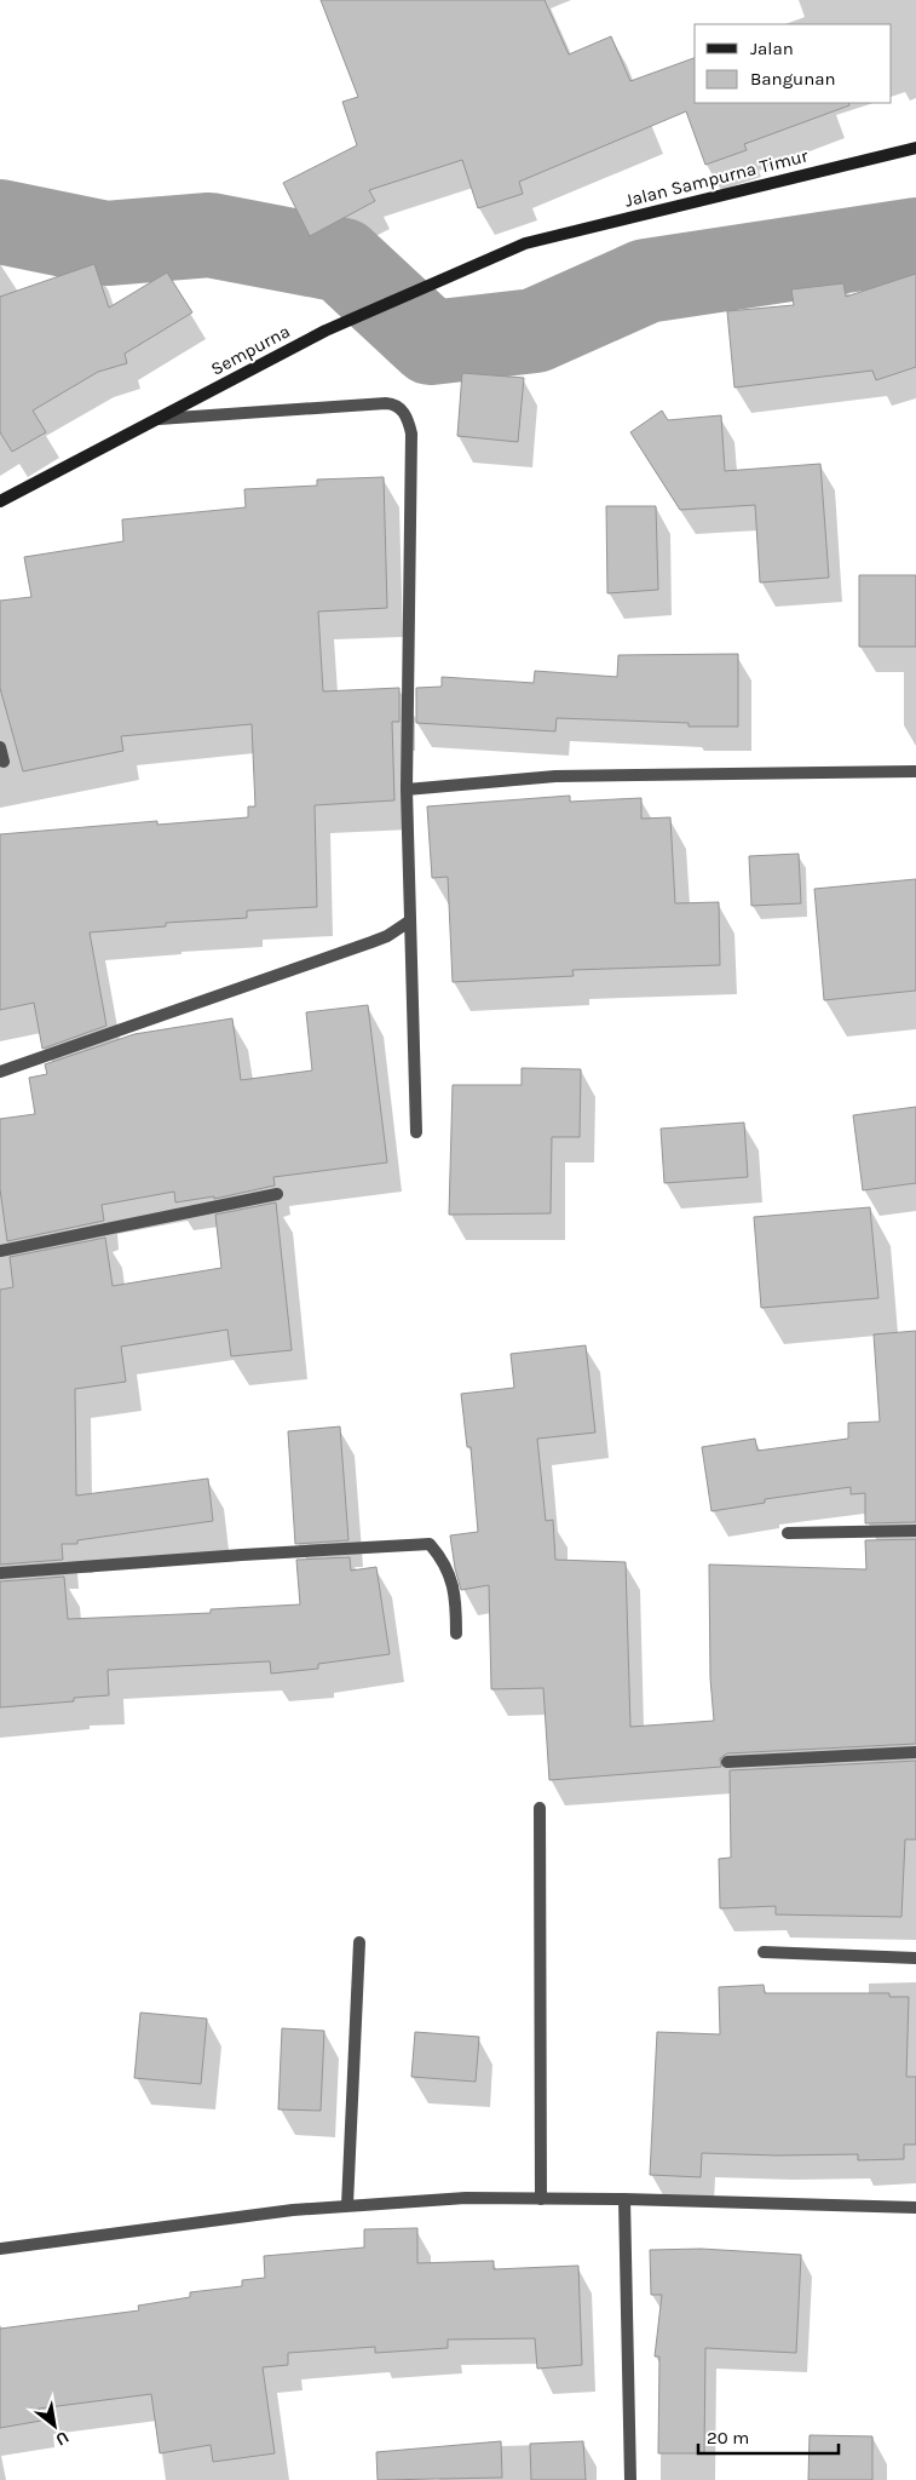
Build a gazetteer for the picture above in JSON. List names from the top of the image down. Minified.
{"streets":{"street":["Jalan Sampurna Timur","Sempurna"]},"crossings":[["Jalan Sampurna Timur","Sempurna"]],"legend":["Jalan","Bangunan"],"scale_bar":"20 m","north":"bottom right"}
